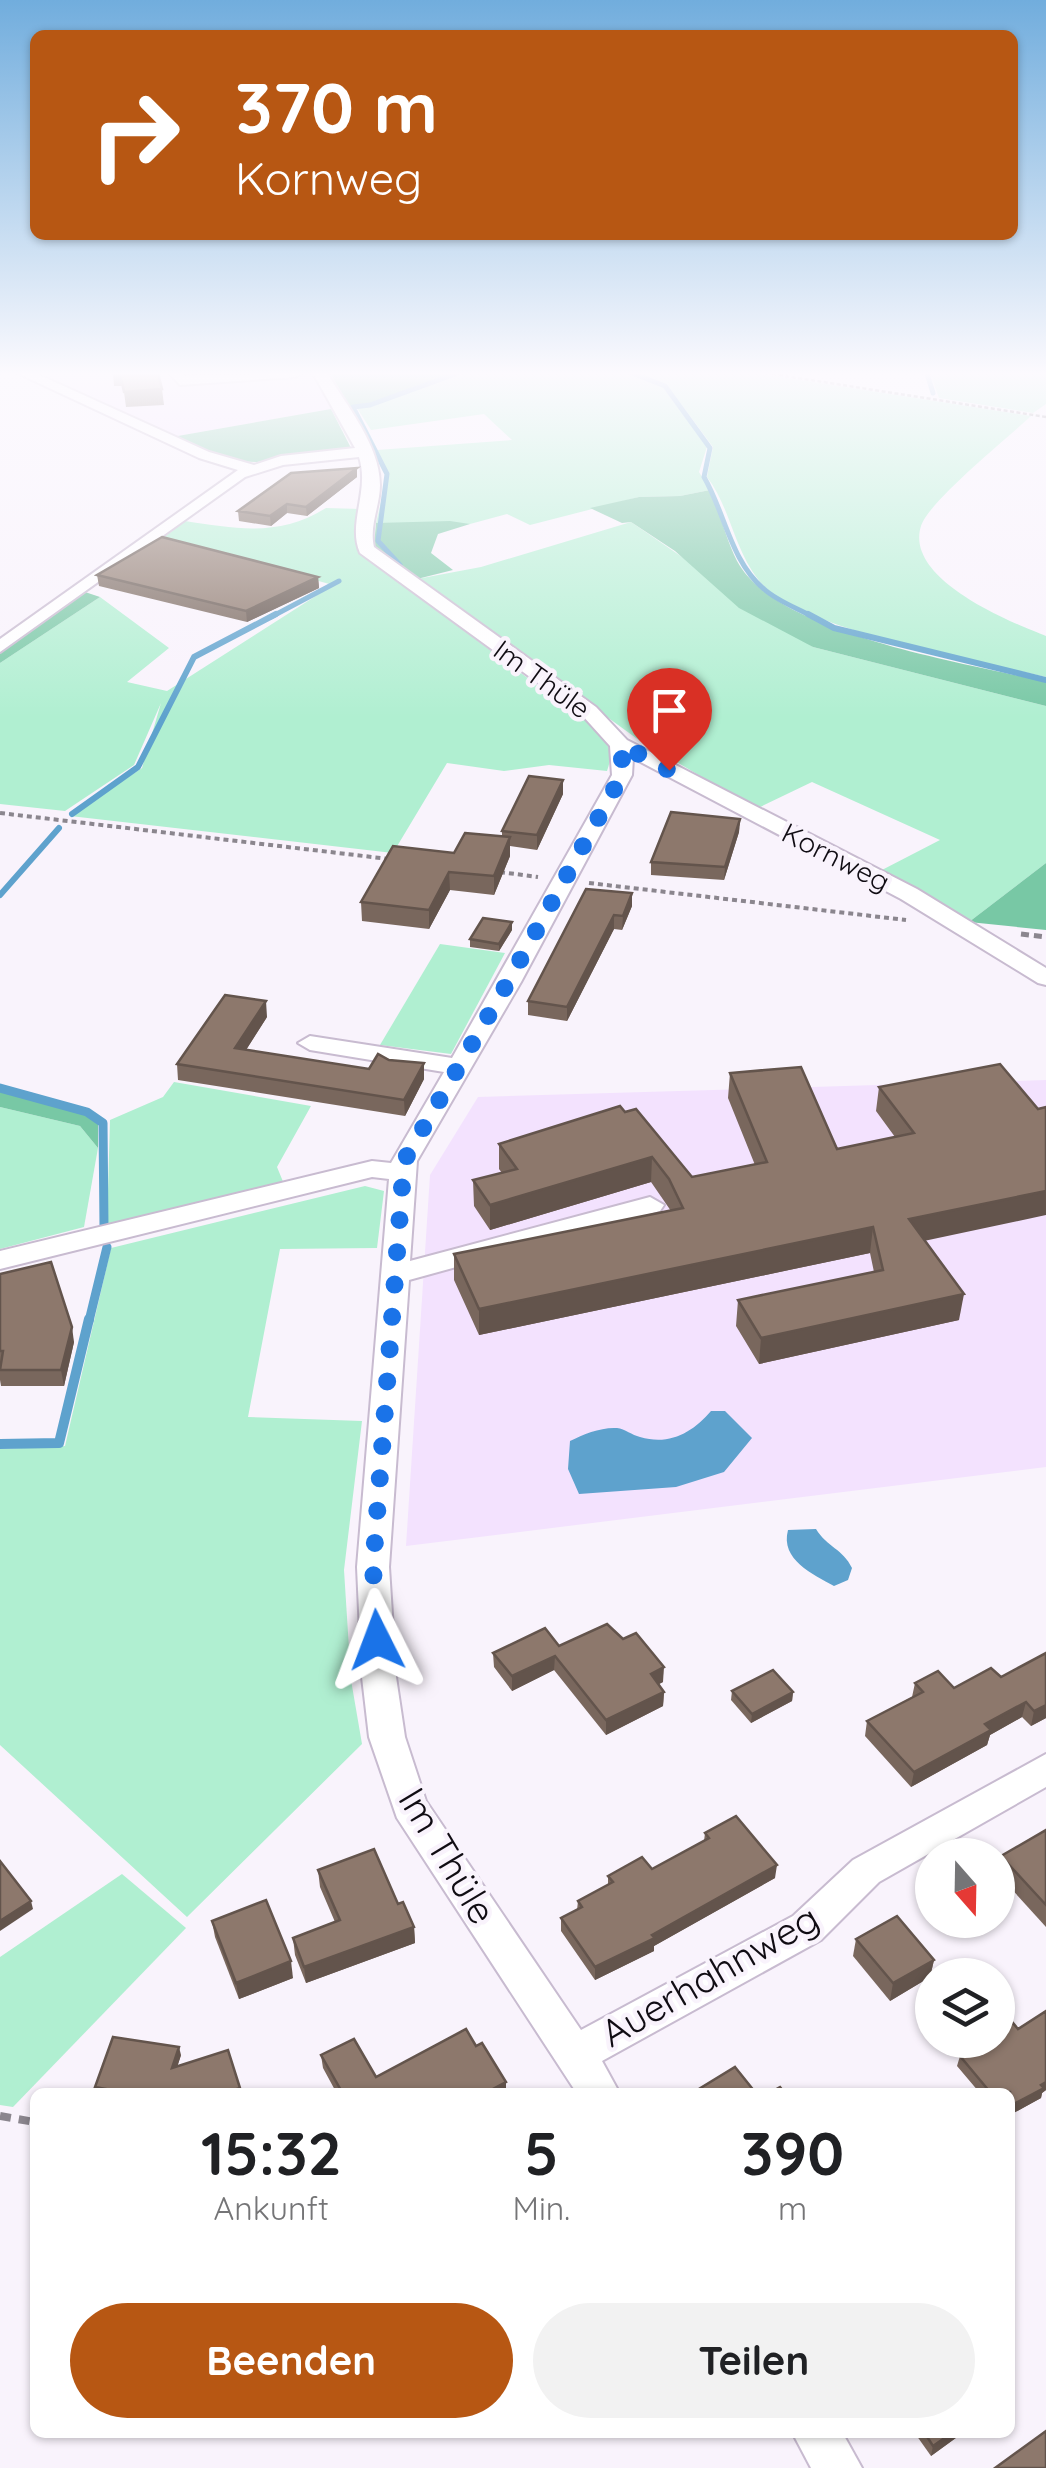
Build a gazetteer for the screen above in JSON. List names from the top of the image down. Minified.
{"streets":{"street":["Im Thüle","Kornweg","Auerhahnweg"]},"crossings":[["Im Thüle","Kornweg"],["Im Thüle","Auerhahnweg"]],"north":"bottom","page":{"turn":["370 m","Kornweg"],"eta":["15:32","Ankunft","5","Min.","390","m"],"buttons":["Beenden","Teilen"]}}
